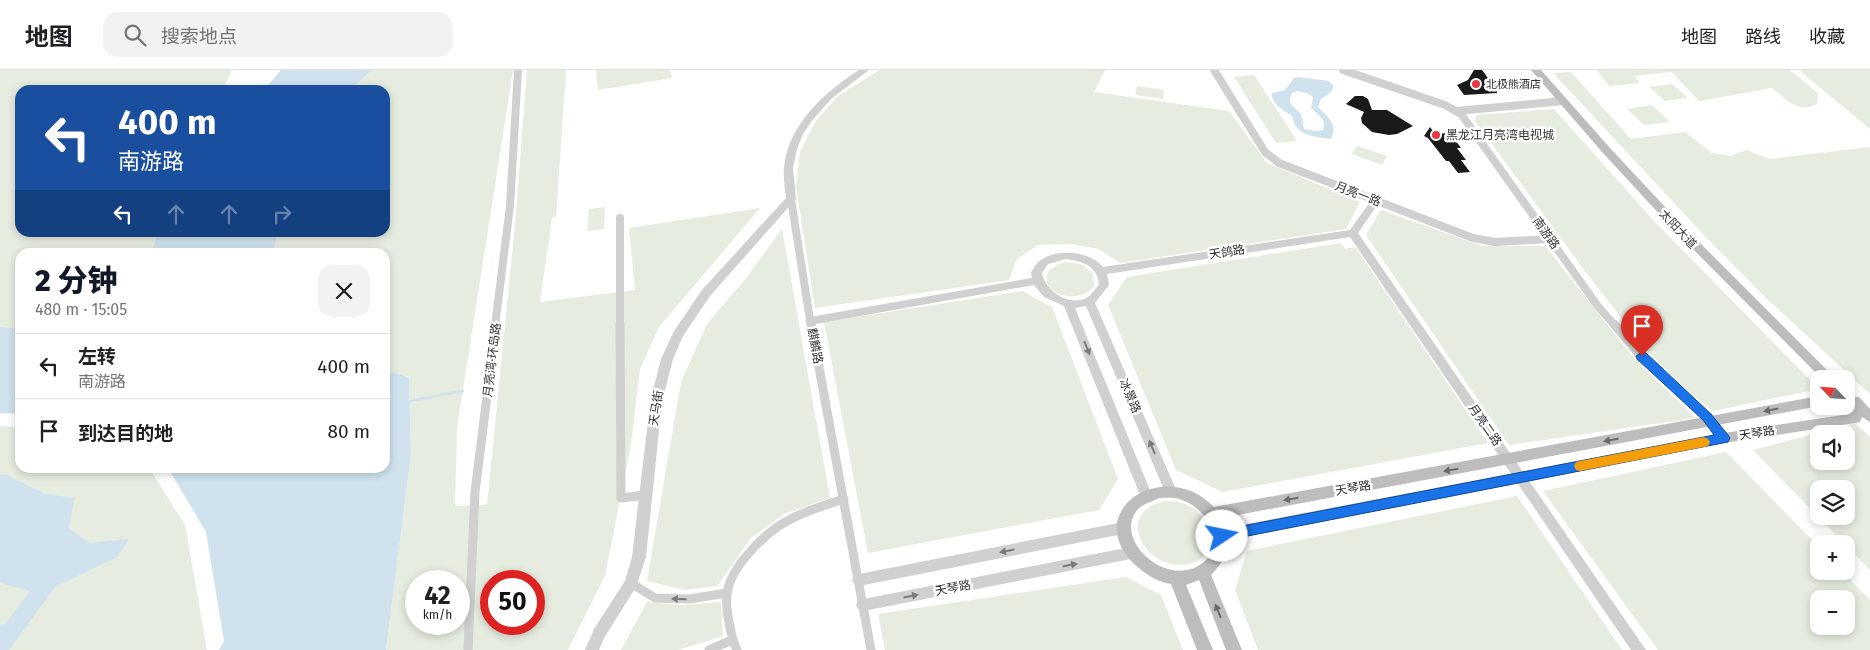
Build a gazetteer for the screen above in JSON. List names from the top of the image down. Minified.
{"streets":{"main road":["太阳大道","天琴路"],"street":["月亮一路","南游路","天鸽路","麒麟路","月亮湾·环岛路","冰景路","天马街","月亮二路"]},"crossings":[["月亮一路","南游路"],["南游路","天琴路"],["天鸽路","冰景路"],["天鸽路","月亮二路"],["麒麟路","天马街"],["麒麟路","天琴路"],["冰景路","天琴路"],["月亮二路","天琴路"]],"places":["北极熊酒店","黑龙江月亮湾电视城"],"north":"top left","page":{"header":"地图","search":"搜索地点","nav":["地图","路线","收藏"],"turn":["400 m","南游路"],"heading":["2 分钟","480 m · 15:05"],"list":[{"name":"左转","note":"南游路","value":"400 m"},{"name":"到达目的地","value":"80 m"}],"map_buttons":["+","−"],"speed":"42 km/h","limit":"50"}}
